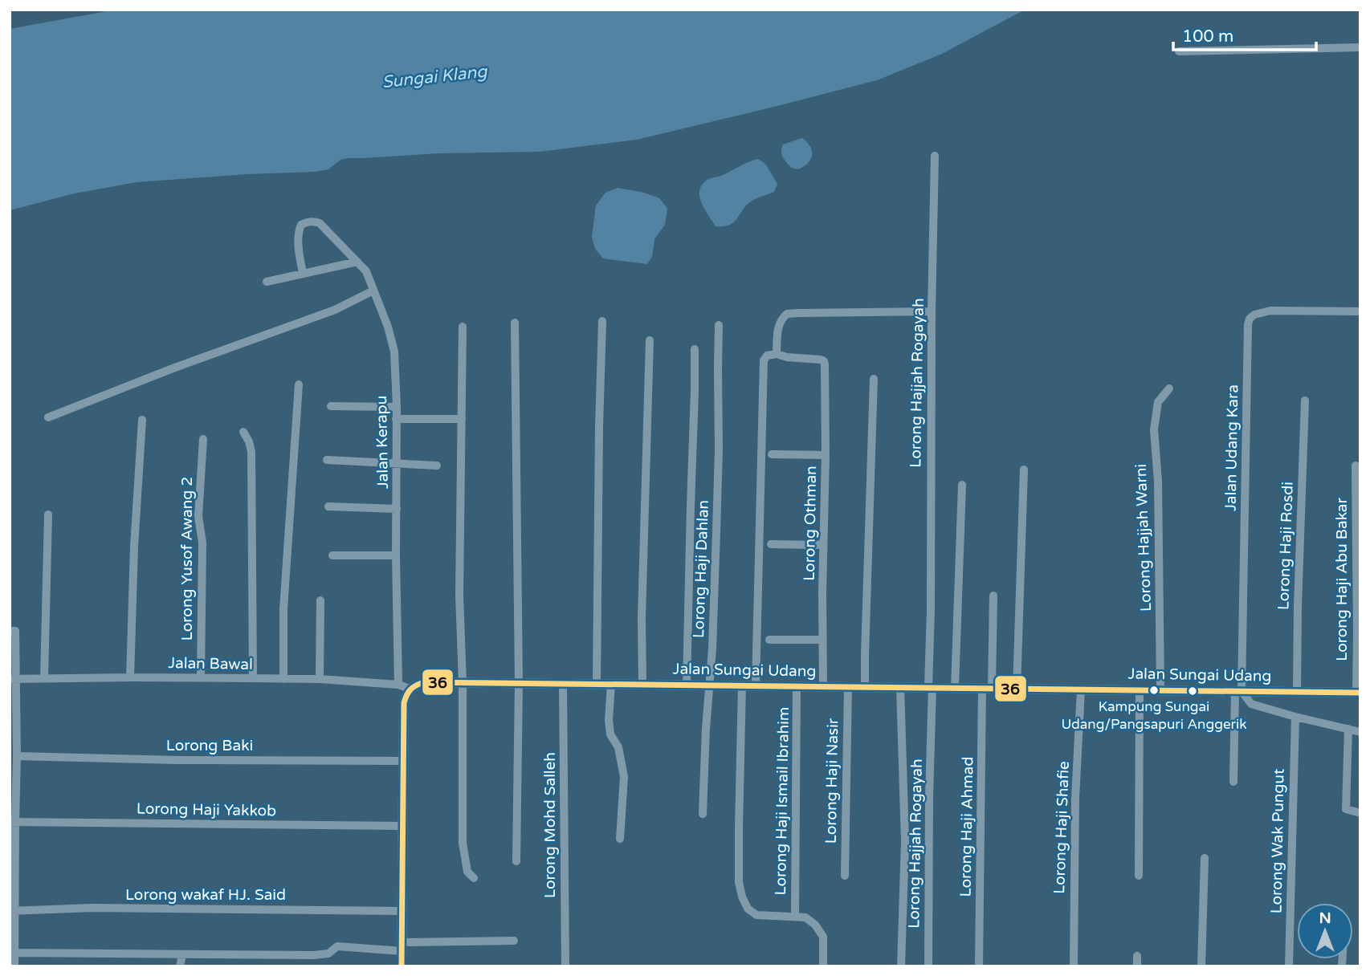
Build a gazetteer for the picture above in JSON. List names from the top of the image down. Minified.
{"streets":{"street":["Lorong Hajjah Rogayah","Jalan Kerapu","Jalan Udang Kara","Lorong Othman","Lorong Hajjah Warni","Lorong Haji Rosdi","Lorong Yusof Awang 2","Lorong Haji Dahlan","Lorong Haji Abu Bakar","Jalan Bawal","Jalan Sungai Udang","Lorong Baki","Lorong Haji Nasir","Lorong Haji Ismail Ibrahim","Lorong Haji Yakkob","Lorong Mohd Salleh","Lorong Haji Ahmad","Lorong Haji Shafie","Lorong Wak Pungut","Lorong wakaf HJ. Said"]},"crossings":[["Lorong Hajjah Rogayah","Jalan Sungai Udang"],["Jalan Kerapu","Jalan Bawal"],["Jalan Udang Kara","Jalan Sungai Udang"],["Lorong Othman","Jalan Sungai Udang"],["Lorong Hajjah Warni","Jalan Sungai Udang"],["Lorong Haji Rosdi","Jalan Sungai Udang"],["Lorong Yusof Awang 2","Jalan Bawal"],["Lorong Haji Dahlan","Jalan Sungai Udang"],["Lorong Haji Abu Bakar","Jalan Sungai Udang"],["Jalan Bawal","Jalan Sungai Udang"],["Jalan Sungai Udang","Lorong Haji Nasir"],["Jalan Sungai Udang","Lorong Haji Ismail Ibrahim"],["Jalan Sungai Udang","Lorong Mohd Salleh"],["Jalan Sungai Udang","Lorong Haji Ahmad"],["Jalan Sungai Udang","Lorong Haji Shafie"]],"water":["Sungai Klang"],"places":["Kampung Sungai Udang/Pangsapuri Anggerik"],"lines":["transit line 36"],"scale_bar":"100 m","north":"top"}
